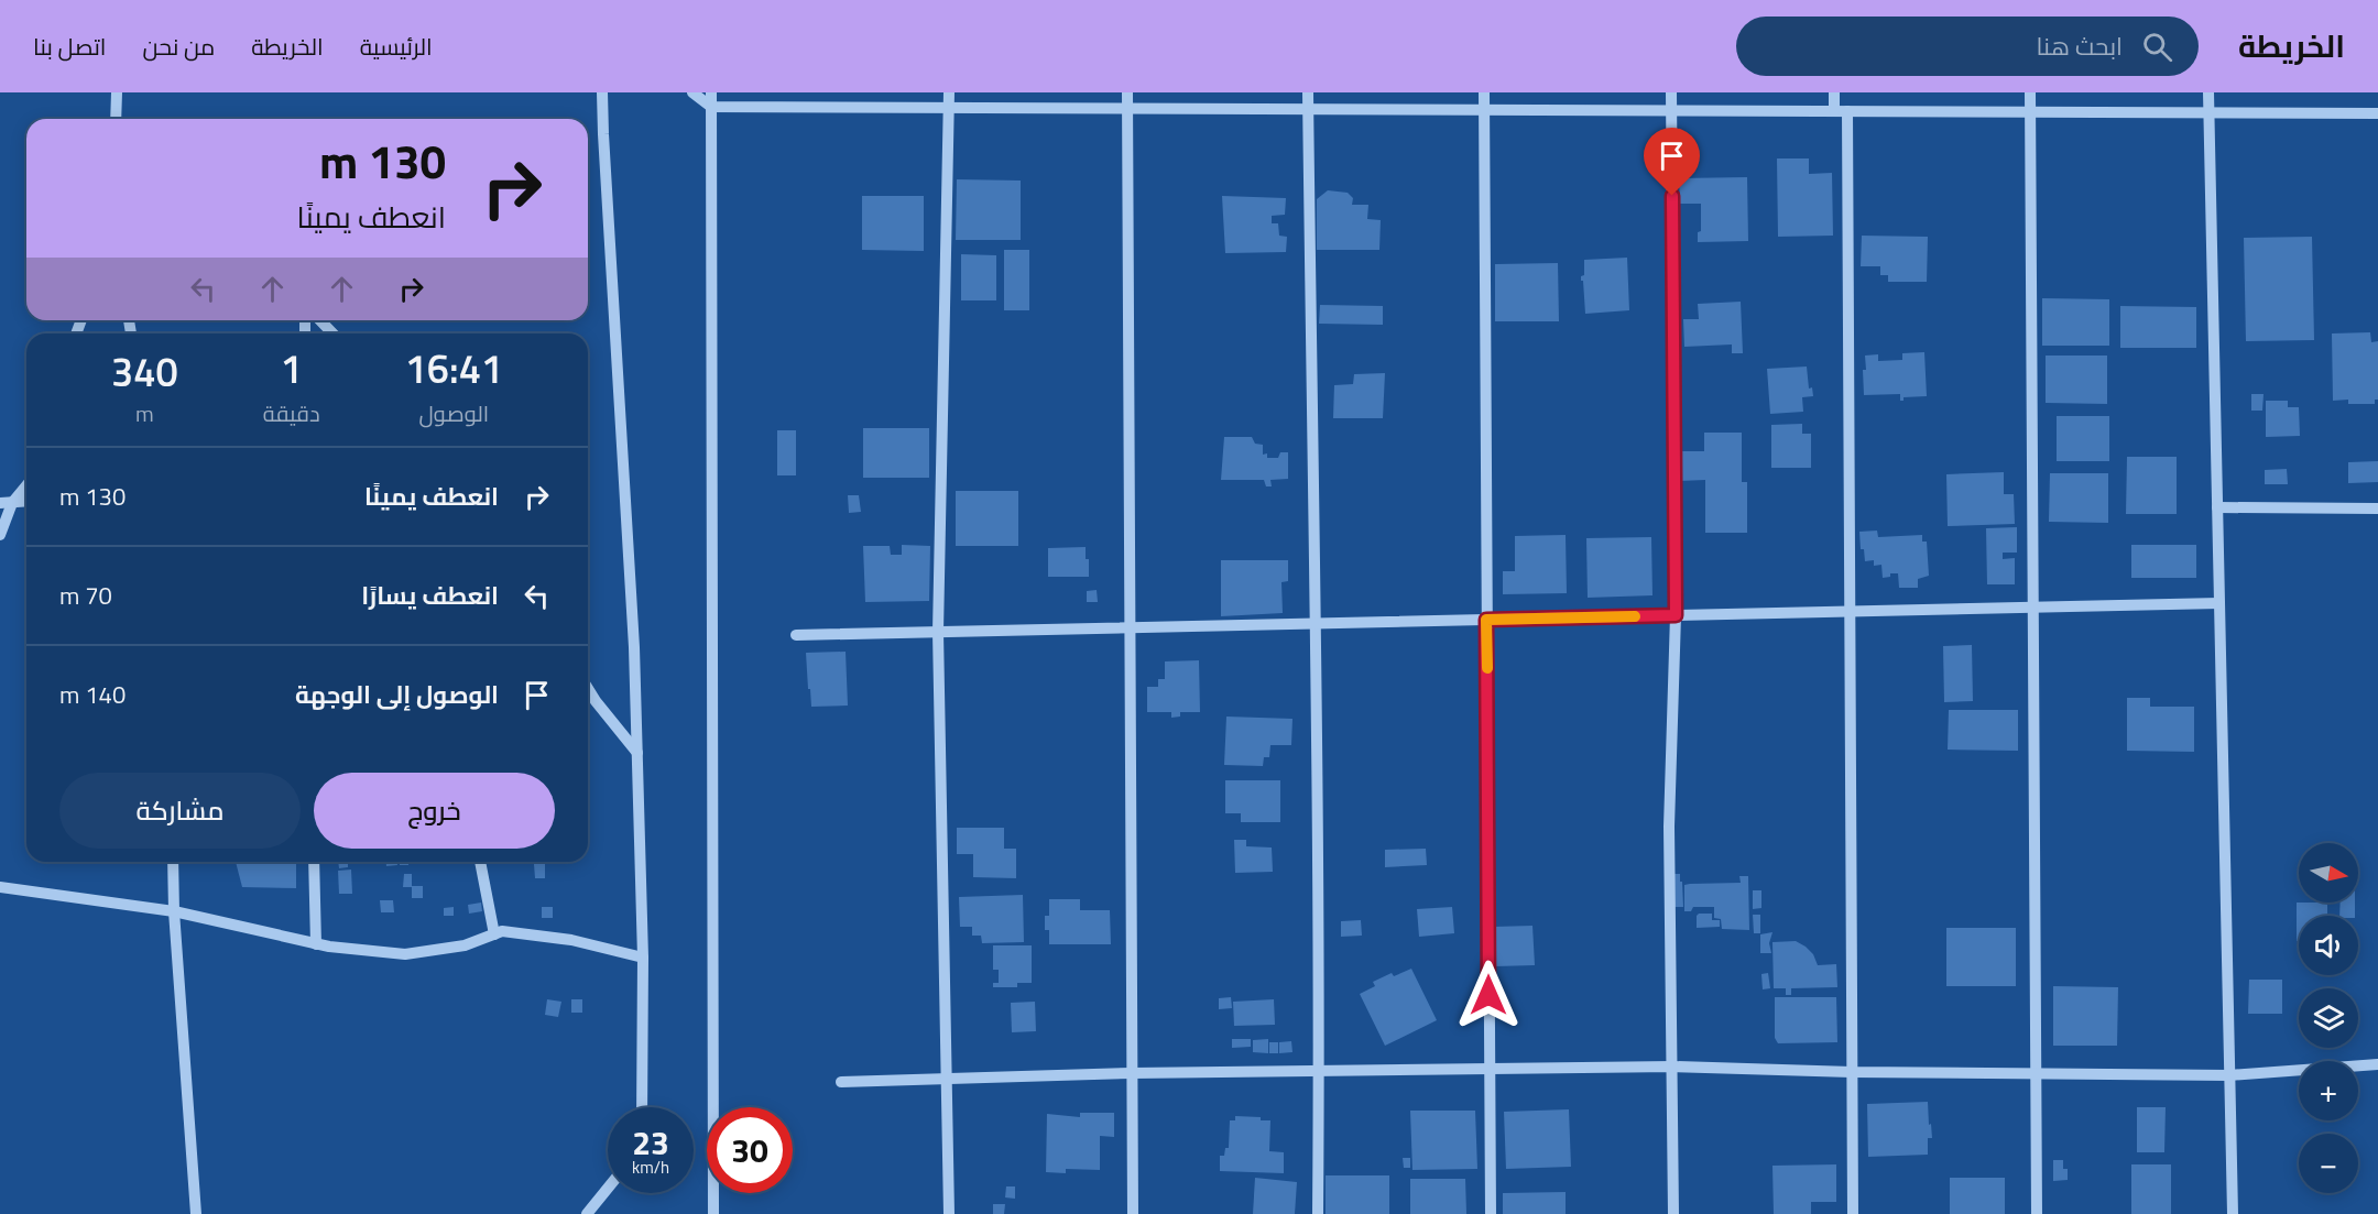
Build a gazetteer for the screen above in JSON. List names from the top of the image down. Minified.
{"north":"right","page":{"header":"الخريطة","search":"ابحث هنا","nav":["الرئيسية","الخريطة","من نحن","اتصل بنا"],"turn":["130 m","انعطف يمينًا"],"eta":["16:41","الوصول","1","دقيقة","340","m"],"list":[{"name":"انعطف يمينًا","value":"130 m"},{"name":"انعطف يسارًا","value":"70 m"},{"name":"الوصول إلى الوجهة","value":"140 m"}],"buttons":["خروج","مشاركة"],"map_buttons":["+","−"],"speed":"23 km/h","limit":"30"}}
